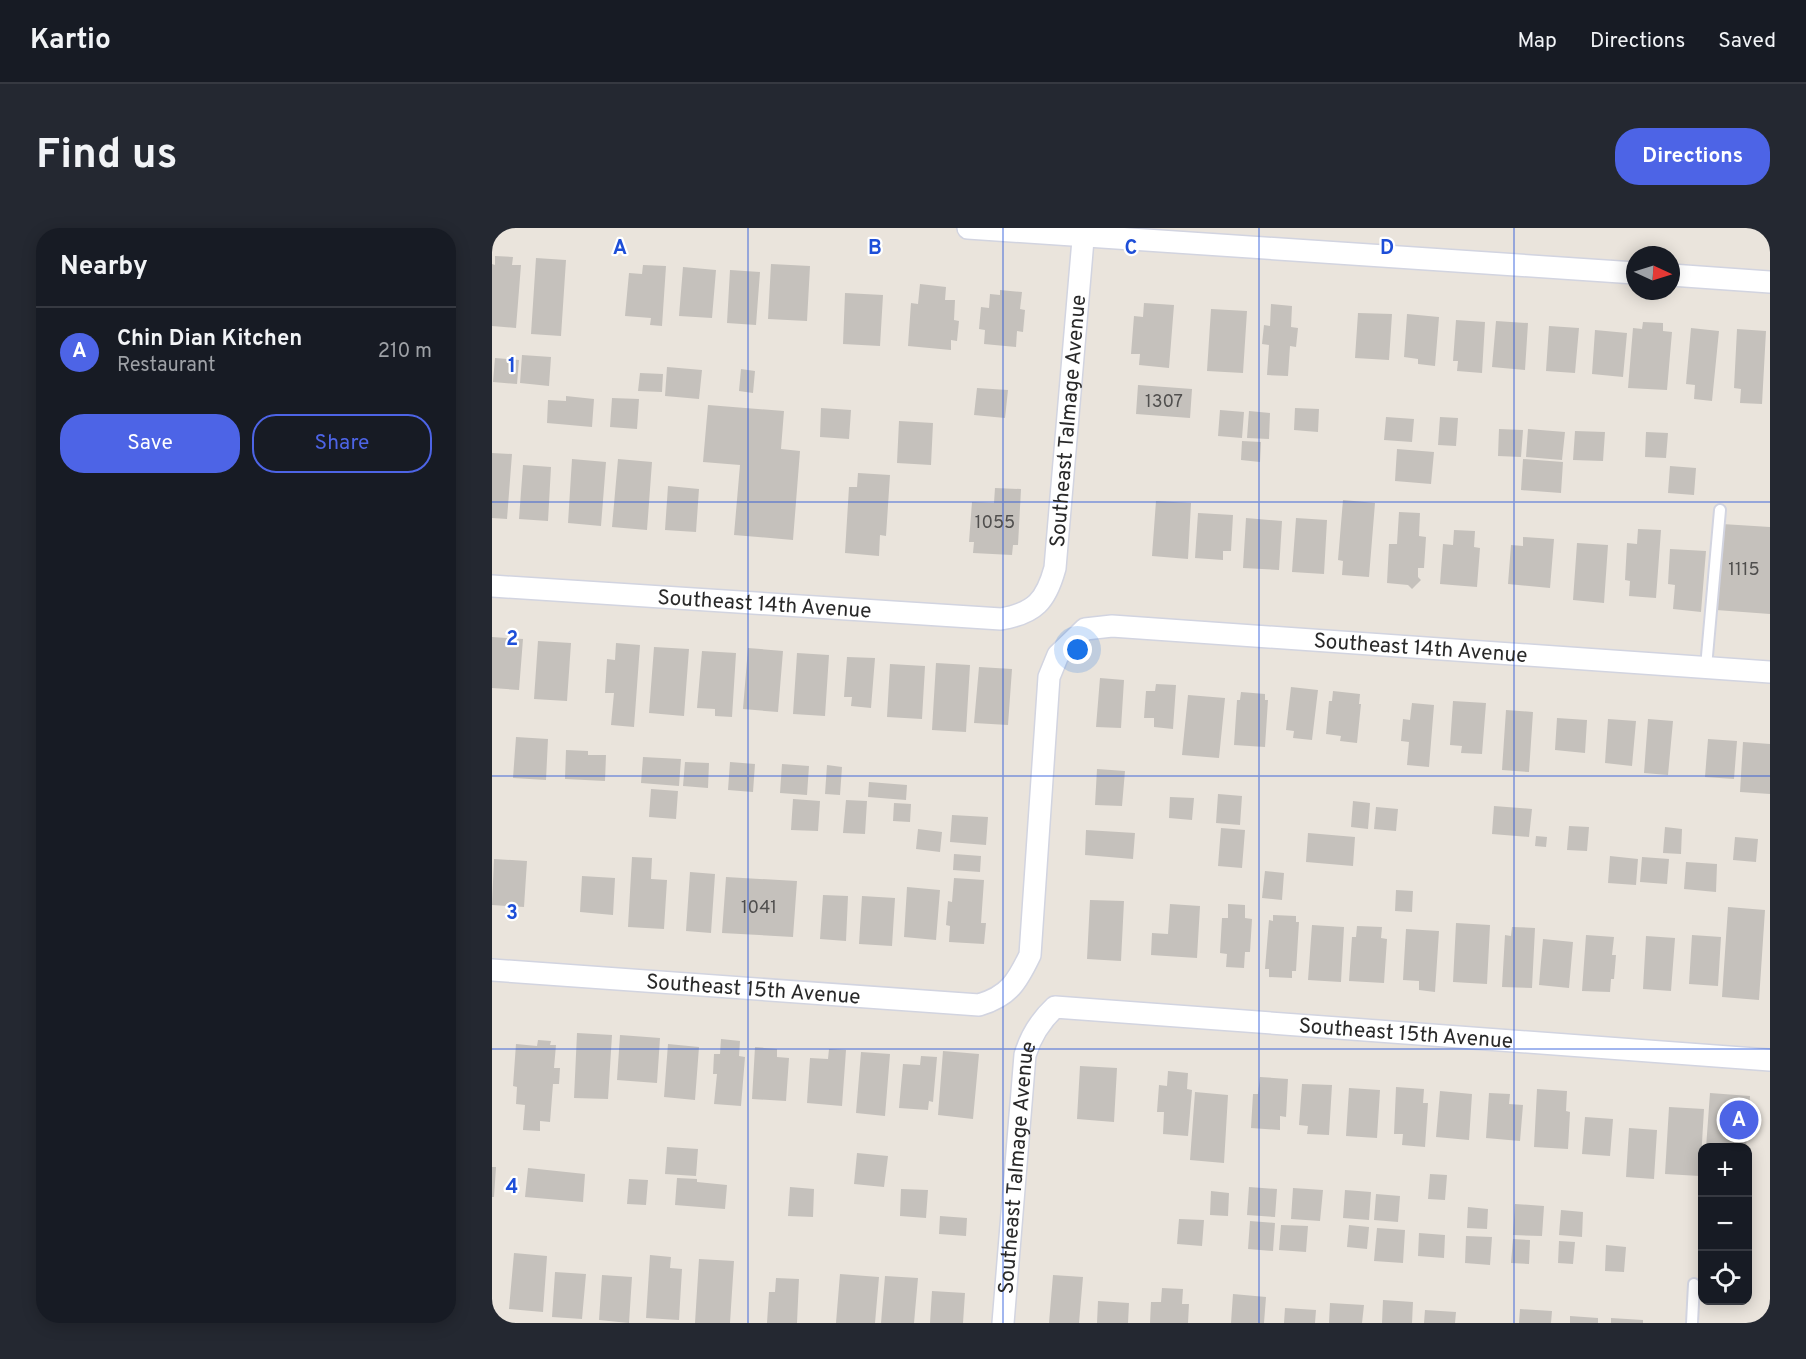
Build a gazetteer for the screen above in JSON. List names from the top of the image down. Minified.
{"streets":{"street":["Southeast Talmage Avenue","Southeast 14th Avenue","Southeast 15th Avenue"]},"crossings":[["Southeast Talmage Avenue","Southeast 14th Avenue"],["Southeast Talmage Avenue","Southeast 15th Avenue"],["Southeast 14th Avenue","Southeast 15th Avenue"]],"house_numbers":["1307","1055","1115","1041"],"north":"right","page":{"header":"Kartio","nav":["Map","Directions","Saved"],"buttons":["Directions",["Save","Share"]],"title":"Find us","heading":"Nearby","list":[{"mark":"A","name":"Chin Dian Kitchen","note":"Restaurant","value":"210 m"}],"pins":"A","map_buttons":["+","−"]},"grid":{"columns":["A","B","C","D"],"rows":["1","2","3","4"]}}
